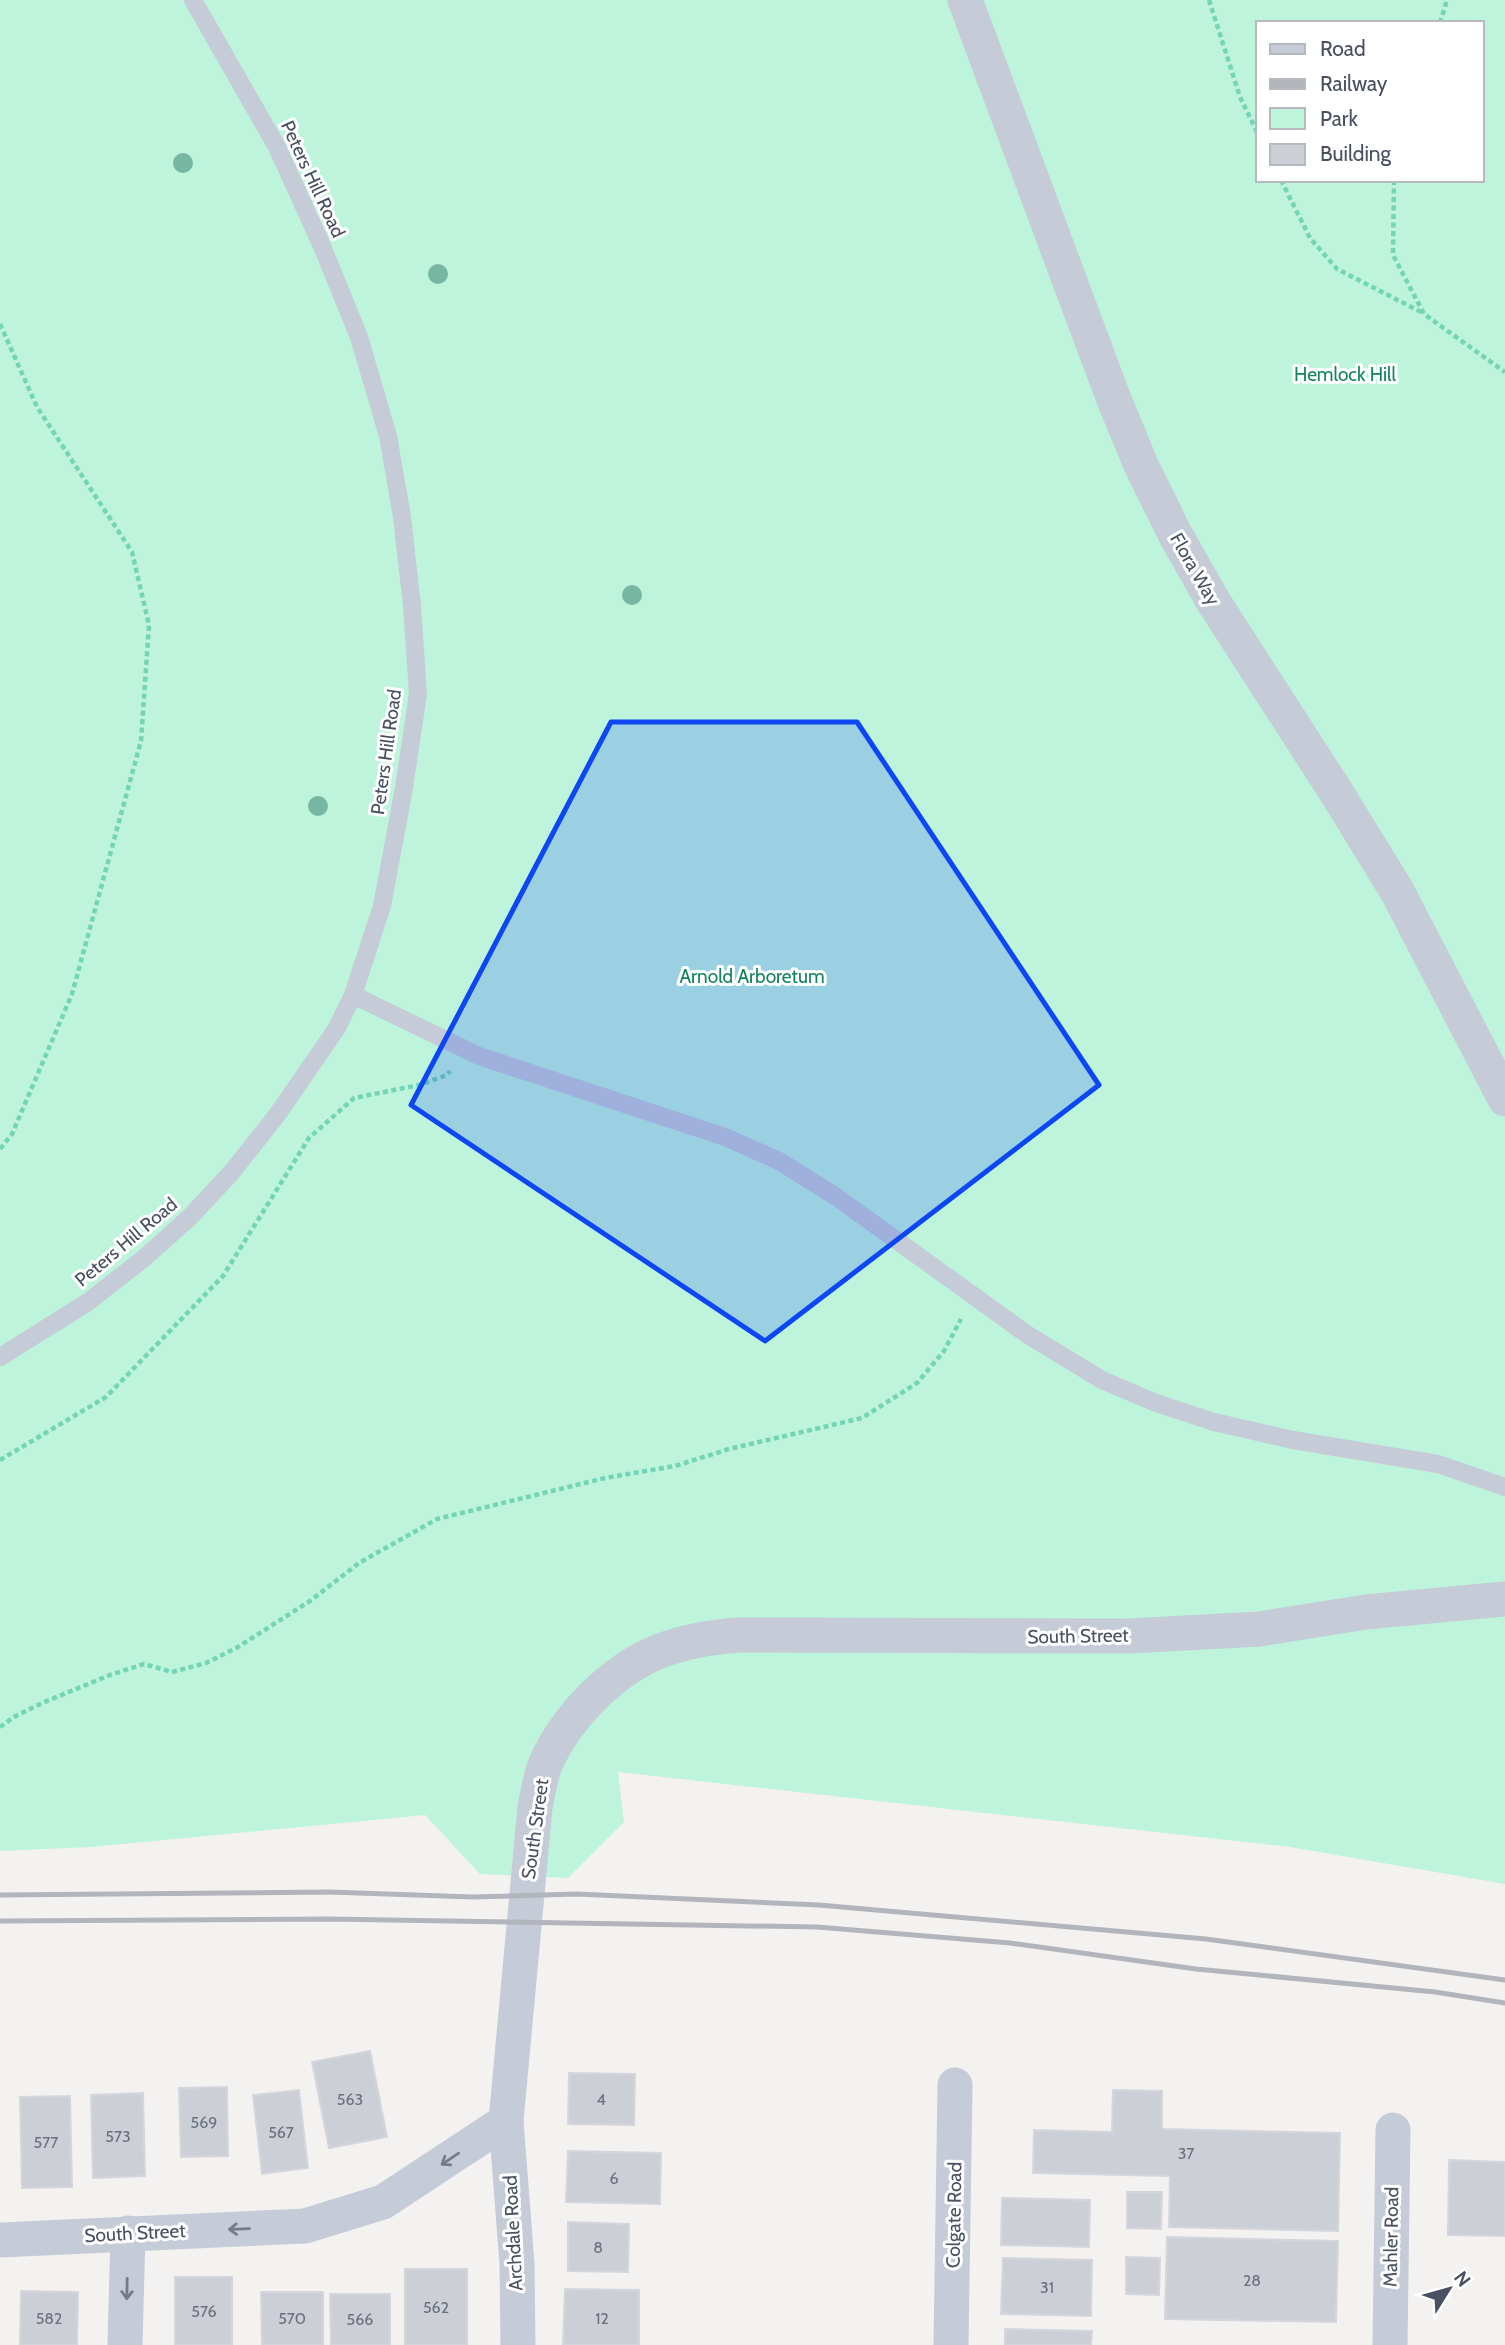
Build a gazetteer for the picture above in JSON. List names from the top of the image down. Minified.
{"streets":{"street":["Flora Way","South Street","Colgate Road","Archdale Road","Mahler Road"],"lane":["Peters Hill Road"]},"crossings":[["South Street","Archdale Road"]],"parks":["Hemlock Hill","Arnold Arboretum"],"house_numbers":["563","4","569","567","573","577","37","6","8","28","31","562","576","582","570","12","566"],"legend":["Road","Railway","Park","Building"],"north":"top right"}
